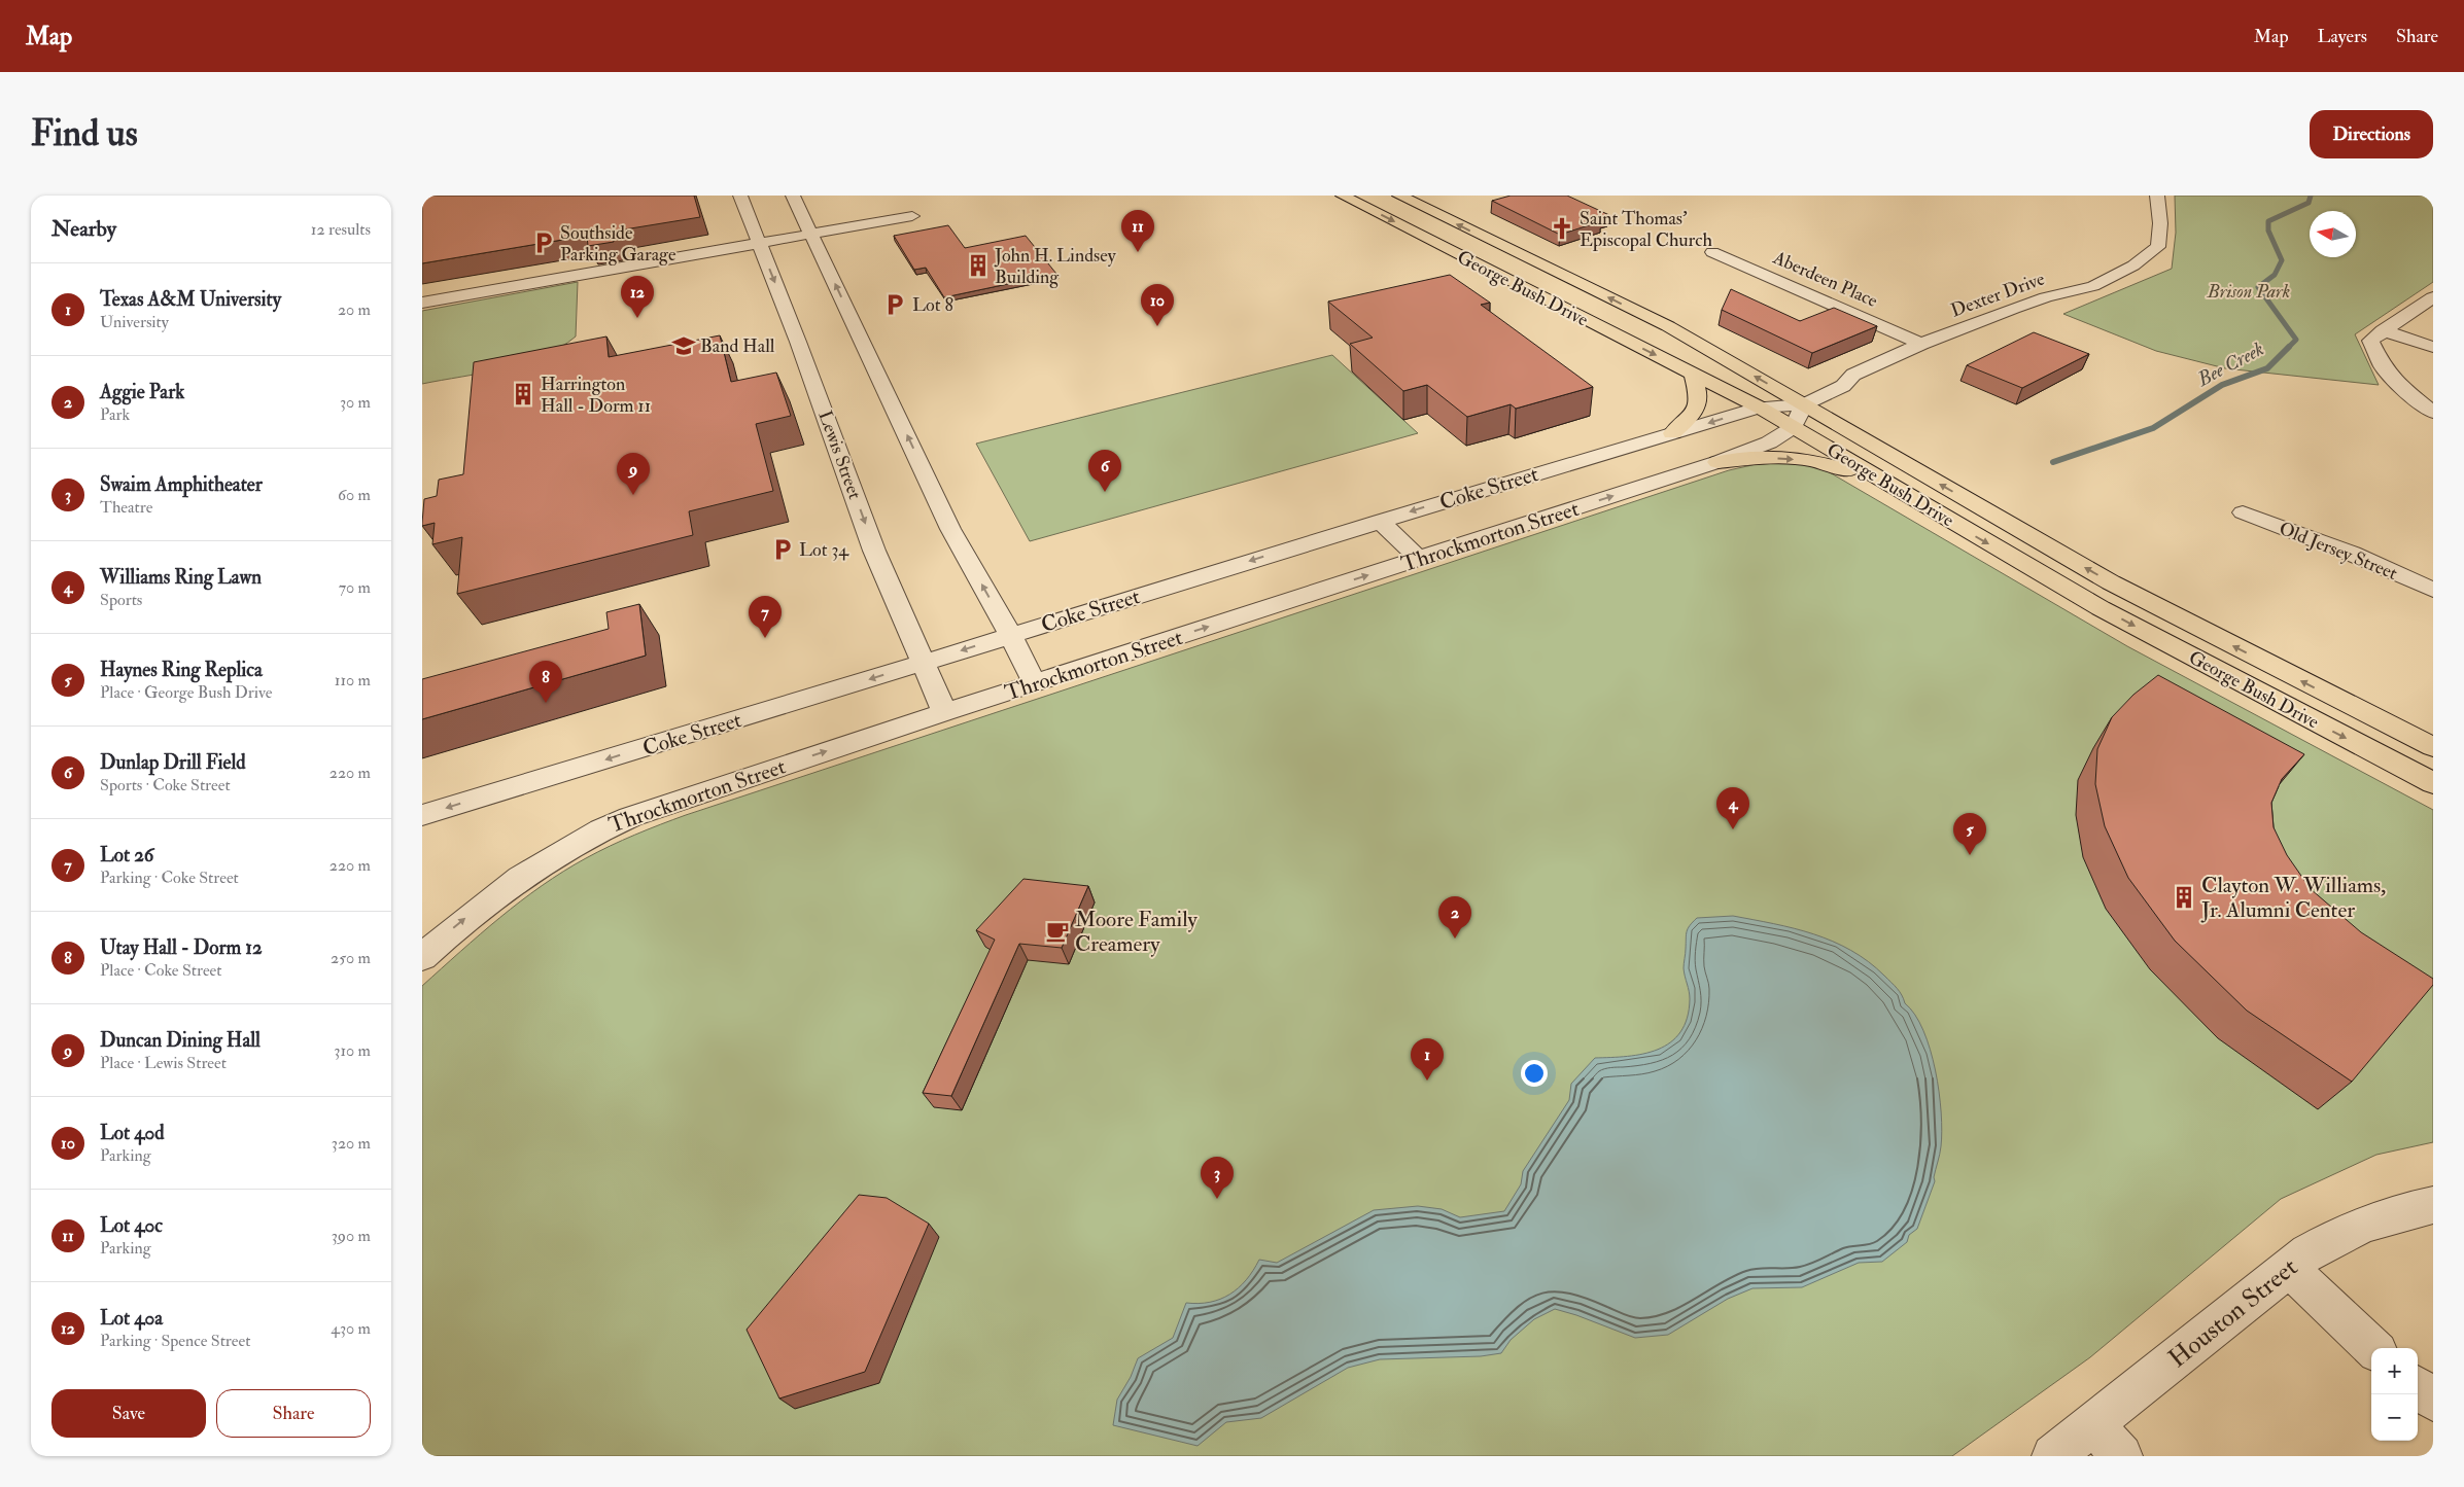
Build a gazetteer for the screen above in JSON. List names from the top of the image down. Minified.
{"streets":{"main road":["George Bush Drive"],"street":["Aberdeen Place","Dexter Drive","Lewis Street","Coke Street","Throckmorton Street","Old Jersey Street","Houston Street"]},"crossings":[["Aberdeen Place","Dexter Drive"],["George Bush Drive","Dexter Drive"],["George Bush Drive","Coke Street"],["George Bush Drive","Throckmorton Street"],["Dexter Drive","Coke Street"],["Lewis Street","Coke Street"],["Lewis Street","Throckmorton Street"]],"one_way":["Coke Street","Throckmorton Street"],"water":["Bee Creek"],"parks":["Brison Park"],"places":{"church":["Saint Thomas' Episcopal Church"],"parking":["Southside Parking Garage","Lot 8","Lot 34"],"building":["John H. Lindsey Building","Harrington Hall - Dorm 11","Clayton W. Williams, Jr. Alumni Center"],"school or university":["Band Hall"],"cafe":["Moore Family Creamery"]},"north":"left","page":{"header":"Map","nav":["Map","Layers","Share"],"buttons":["Directions",["Save","Share"]],"title":"Find us","heading":["Nearby","12 results"],"pins":["11","12","10","6","9","7","8","4","5","2","1","3"],"list":[{"mark":"1","name":"Texas A&M University","note":"University","value":"20 m"},{"mark":"2","name":"Aggie Park","note":"Park","value":"30 m"},{"mark":"3","name":"Swaim Amphitheater","note":"Theatre","value":"60 m"},{"mark":"4","name":"Williams Ring Lawn","note":"Sports","value":"70 m"},{"mark":"5","name":"Haynes Ring Replica","note":"Place · George Bush Drive","value":"110 m"},{"mark":"6","name":"Dunlap Drill Field","note":"Sports · Coke Street","value":"220 m"},{"mark":"7","name":"Lot 26","note":"Parking · Coke Street","value":"220 m"},{"mark":"8","name":"Utay Hall - Dorm 12","note":"Place · Coke Street","value":"250 m"},{"mark":"9","name":"Duncan Dining Hall","note":"Place · Lewis Street","value":"310 m"},{"mark":"10","name":"Lot 40d","note":"Parking","value":"320 m"},{"mark":"11","name":"Lot 40c","note":"Parking","value":"390 m"},{"mark":"12","name":"Lot 40a","note":"Parking · Spence Street","value":"430 m"}],"map_buttons":["+","−"]}}
